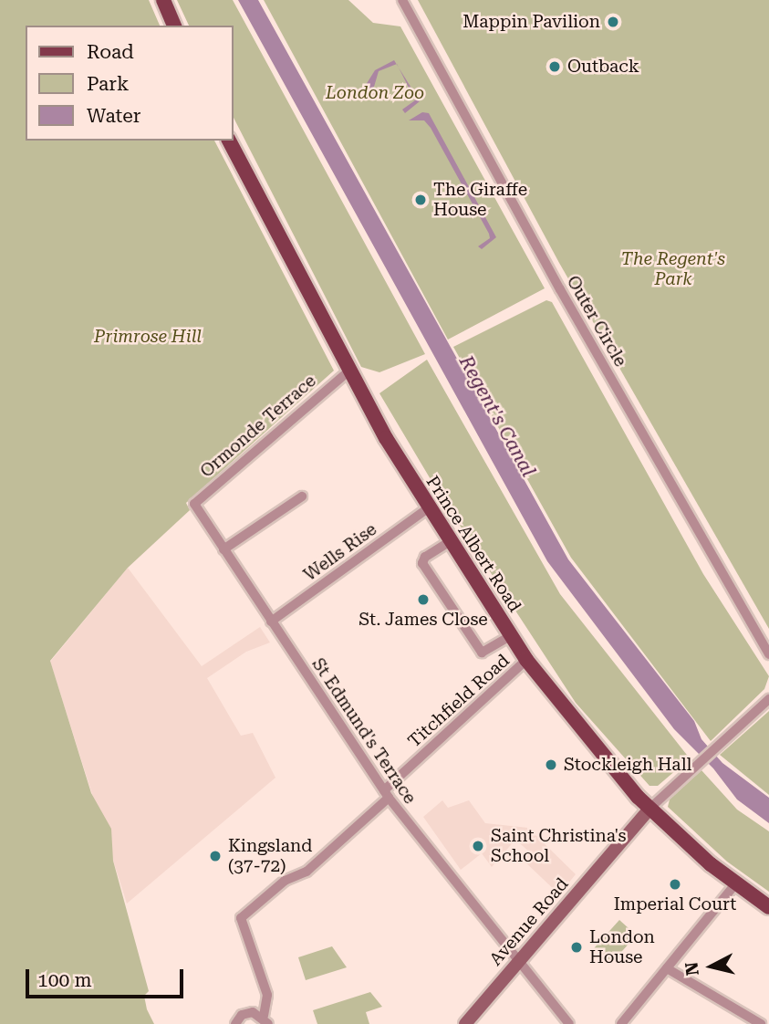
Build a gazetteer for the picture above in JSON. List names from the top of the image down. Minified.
{"streets":{"main road":["Prince Albert Road","Avenue Road"],"street":["Outer Circle","Ormonde Terrace","Wells Rise","Titchfield Road","St Edmund's Terrace"]},"crossings":[["Ormonde Terrace","Prince Albert Road"],["Ormonde Terrace","St Edmund's Terrace"],["Prince Albert Road","Wells Rise"],["Prince Albert Road","Titchfield Road"],["Prince Albert Road","Avenue Road"],["Wells Rise","St Edmund's Terrace"],["Titchfield Road","St Edmund's Terrace"],["St Edmund's Terrace","Avenue Road"]],"water":["Regent's Canal"],"parks":["London Zoo","The Regent's Park","Primrose Hill"],"places":["Mappin Pavilion","Outback","The Giraffe House","St. James Close","Stockleigh Hall","Saint Christina's School","Kingsland (37-72)","Imperial Court","London House"],"legend":["Road","Park","Water"],"scale_bar":"100 m","north":"left"}
